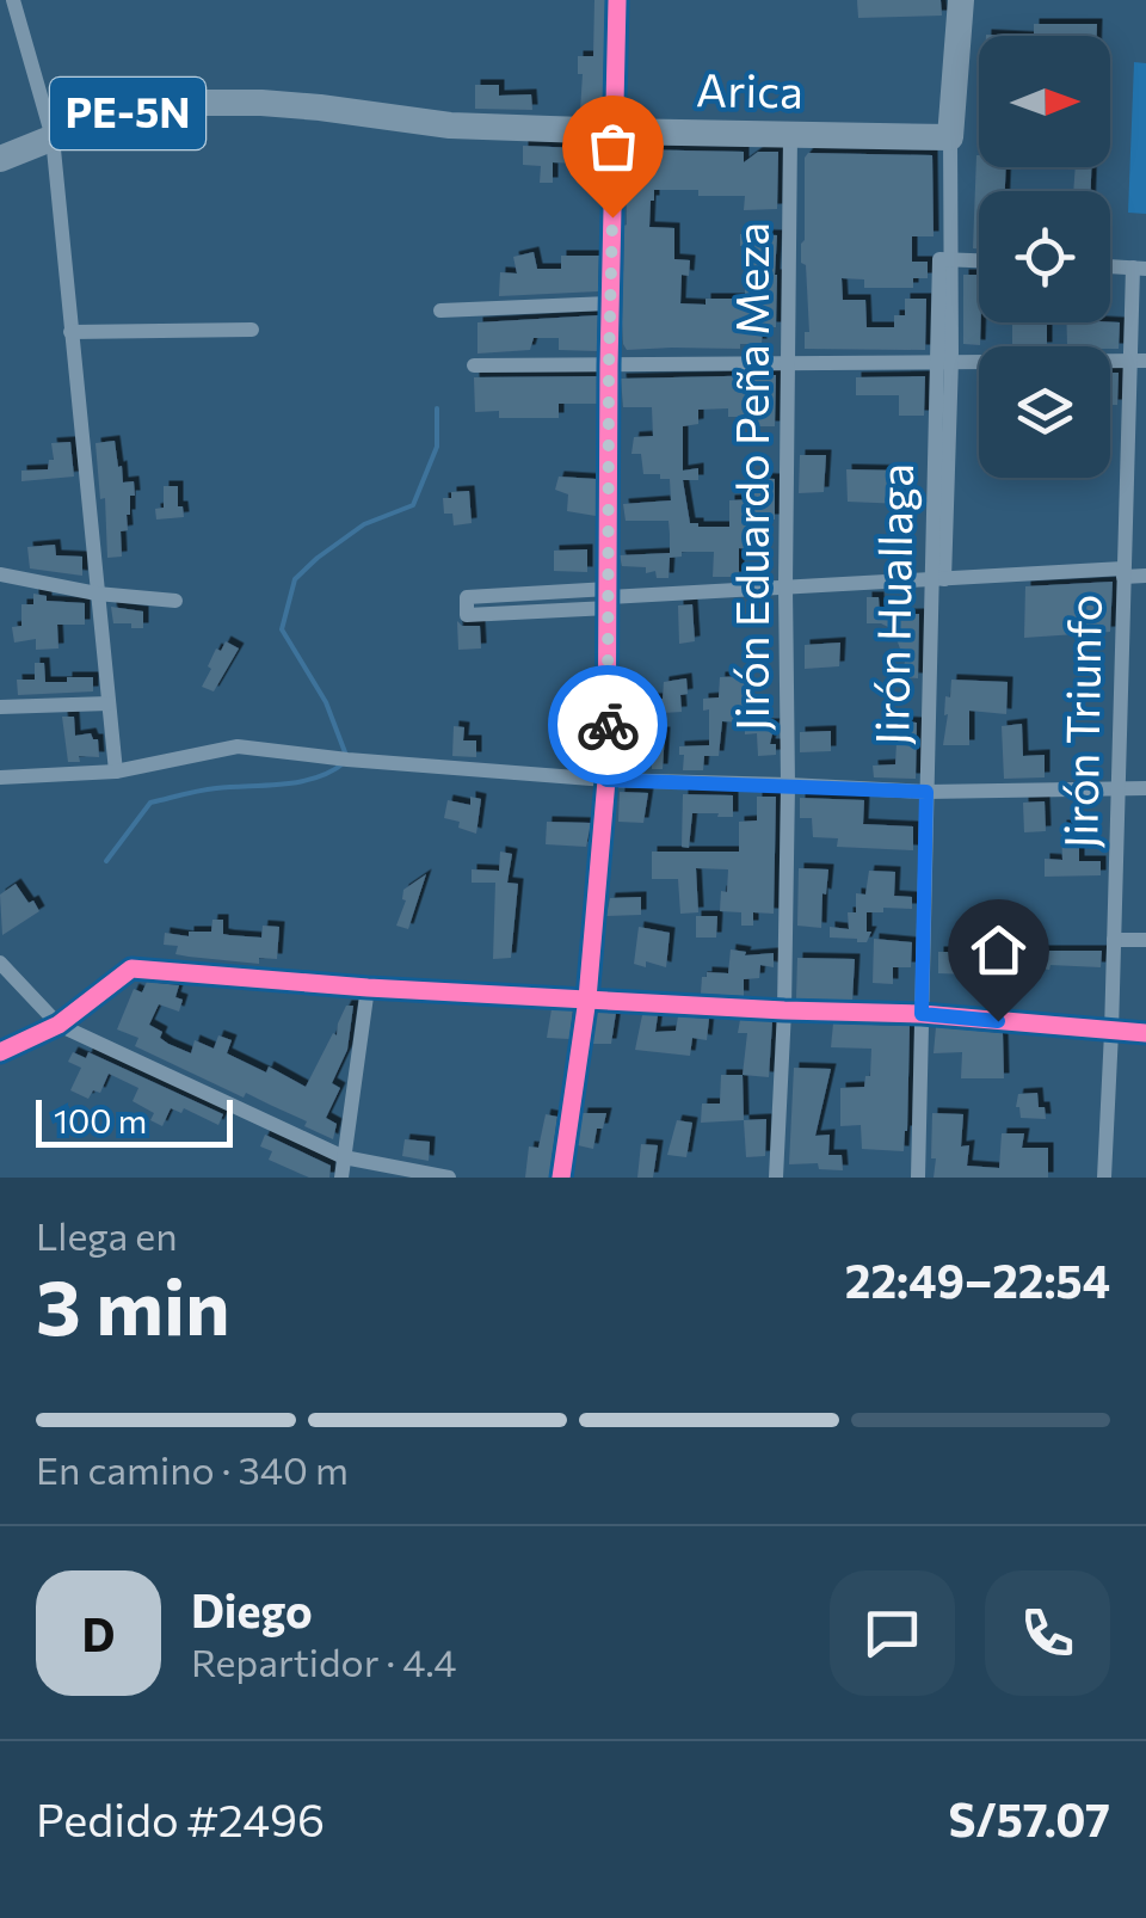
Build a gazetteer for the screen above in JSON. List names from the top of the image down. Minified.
{"streets":{"highway":["Arica","PE-5N"],"street":["Jirón Eduardo Peña Meza","Jirón Huallaga","Jirón Triunfo"]},"crossings":[["Arica","PE-5N"],["Arica","Jirón Eduardo Peña Meza"],["Arica","Jirón Huallaga"]],"scale_bar":"100 m","north":"right","page":{"scale":"100 m","heading":["3 min","Llega en","22:49–22:54"],"panel":["Diego","Repartidor · 4.4","Pedido #2496","S/57.07"],"bar":"En camino · 340 m","round":"D"}}
